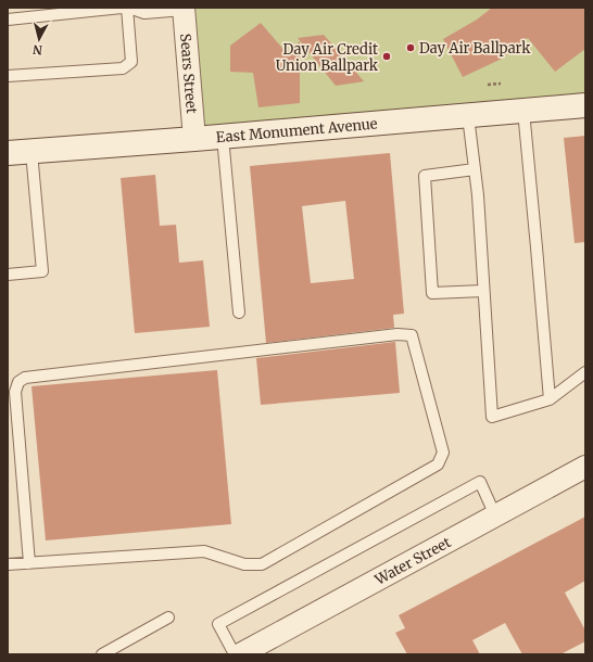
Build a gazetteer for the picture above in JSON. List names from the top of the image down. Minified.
{"streets":{"main road":["East Monument Avenue"],"street":["Sears Street","Water Street"]},"crossings":[["Sears Street","East Monument Avenue"]],"places":["Day Air Ballpark","Day Air Credit Union Ballpark"],"north":"bottom"}
